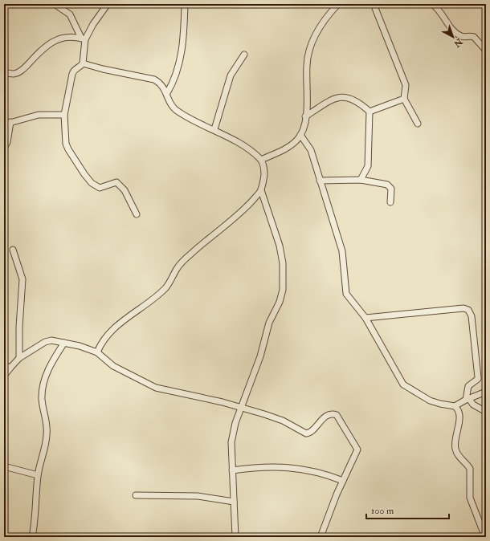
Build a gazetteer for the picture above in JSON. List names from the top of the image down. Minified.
{"scale_bar":"100 m","north":"bottom right"}
